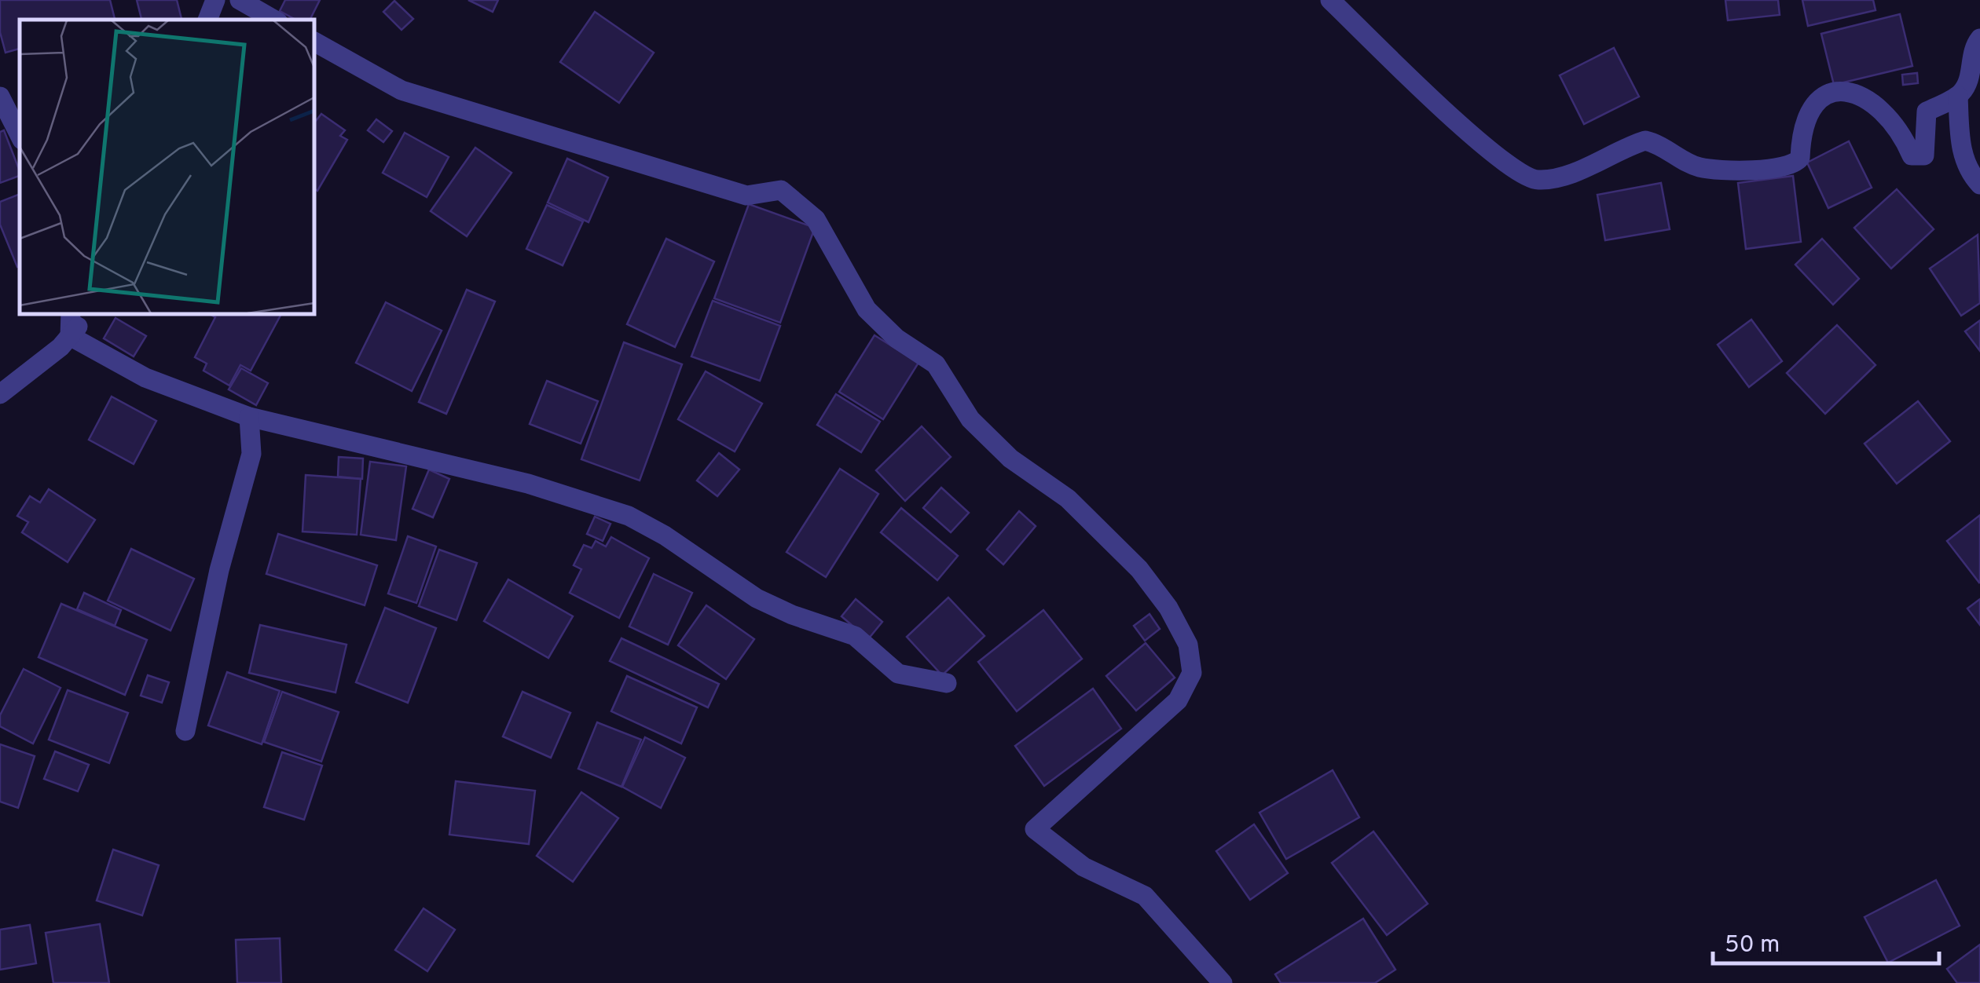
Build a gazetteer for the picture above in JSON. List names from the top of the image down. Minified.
{"scale_bar":"50 m"}
